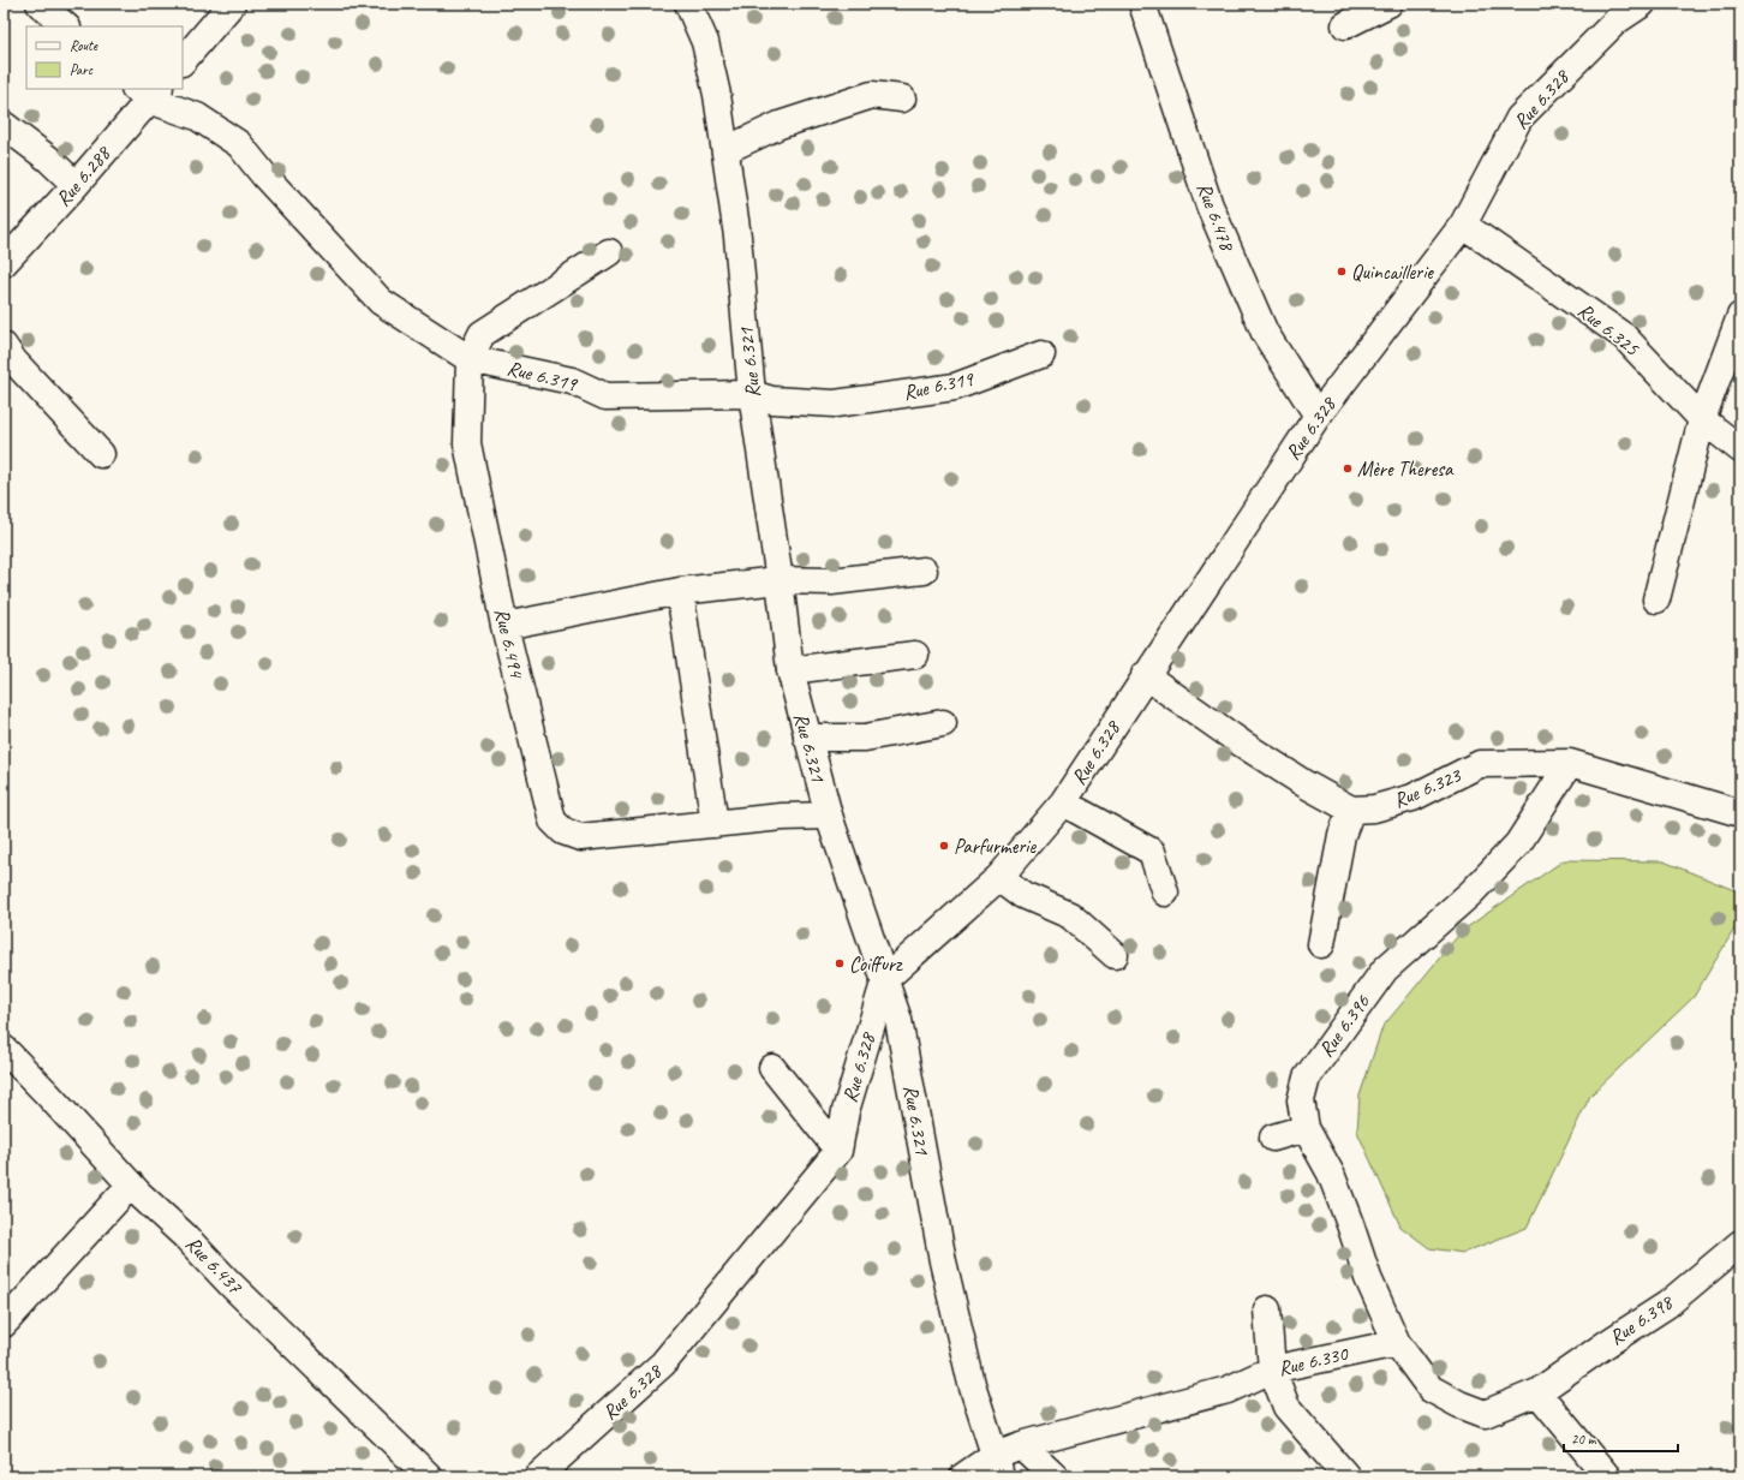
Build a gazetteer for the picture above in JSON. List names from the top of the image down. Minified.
{"streets":{"street":["Rue 6.328","Rue 6.288","Rue 6.478","Rue 6.325","Rue 6.321","Rue 6.319","Rue 6.494","Rue 6.323","Rue 6.396","Rue 6.437","Rue 6.398","Rue 6.330"]},"crossings":[["Rue 6.328","Rue 6.478"],["Rue 6.328","Rue 6.325"],["Rue 6.328","Rue 6.321"],["Rue 6.288","Rue 6.319"],["Rue 6.321","Rue 6.319"],["Rue 6.321","Rue 6.494"],["Rue 6.321","Rue 6.330"],["Rue 6.319","Rue 6.494"],["Rue 6.323","Rue 6.396"],["Rue 6.396","Rue 6.330"]],"places":["Quincaillerie","Mère Theresa","Parfurmerie","Coiffurz"],"legend":["Route","Parc"],"scale_bar":"20 m"}
